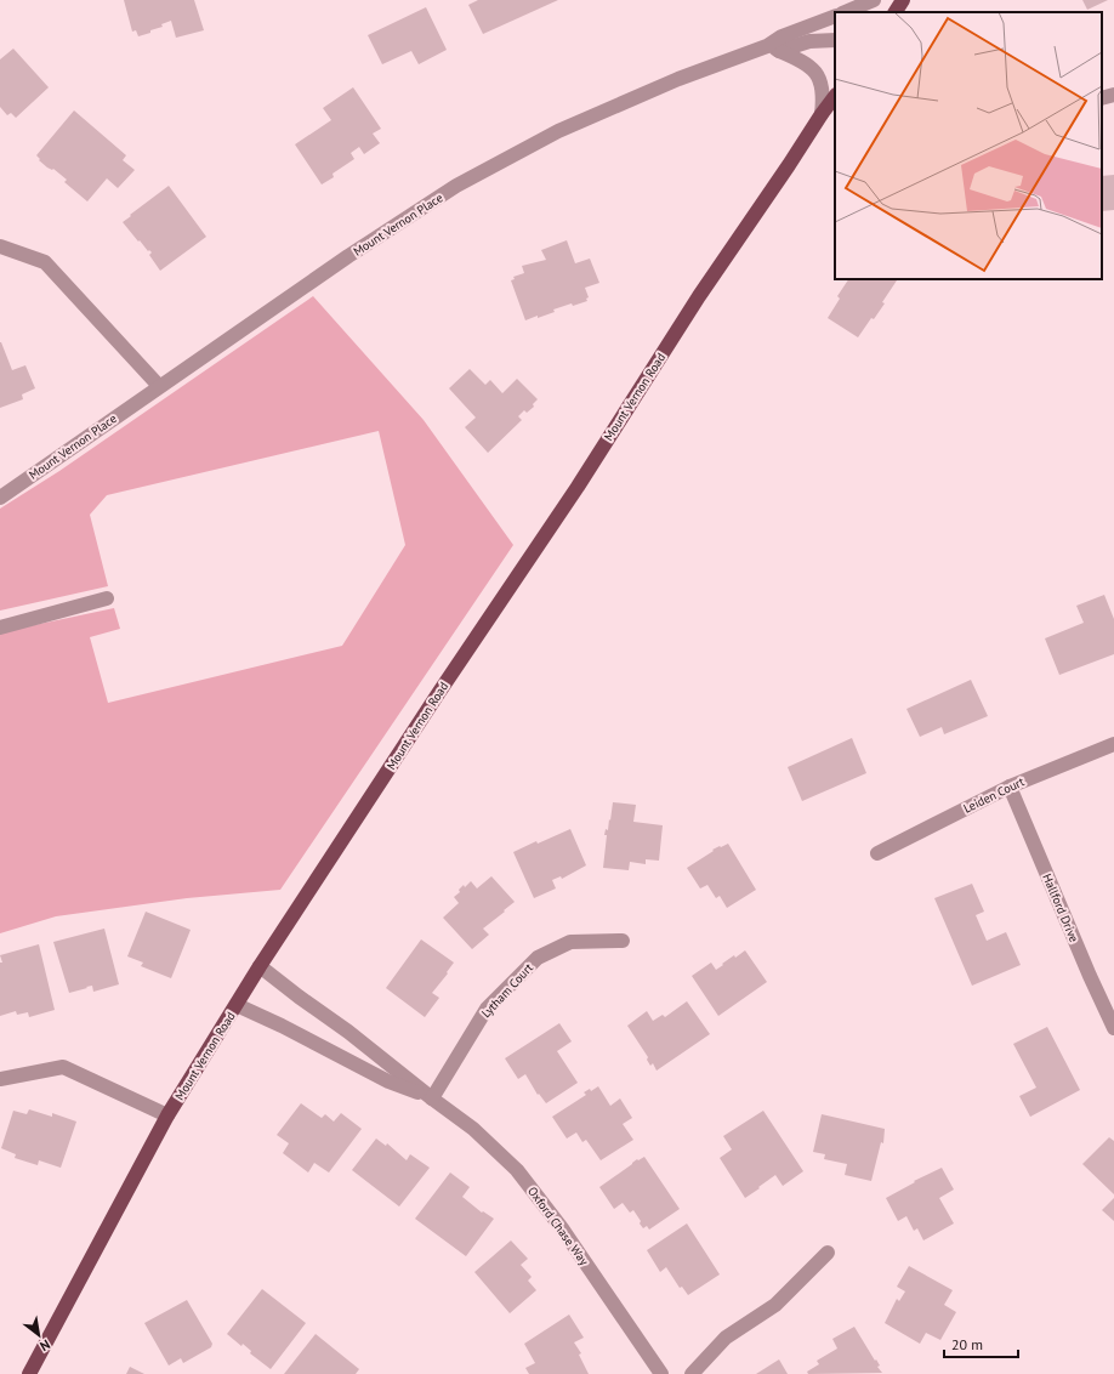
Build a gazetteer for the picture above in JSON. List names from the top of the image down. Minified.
{"streets":{"main road":["Mount Vernon Road"],"street":["Mount Vernon Place","Leiden Court","Hallford Drive","Lytham Court","Oxford Chase Way"]},"crossings":[["Mount Vernon Road","Oxford Chase Way"],["Leiden Court","Hallford Drive"],["Lytham Court","Oxford Chase Way"]],"scale_bar":"20 m","north":"bottom right"}
